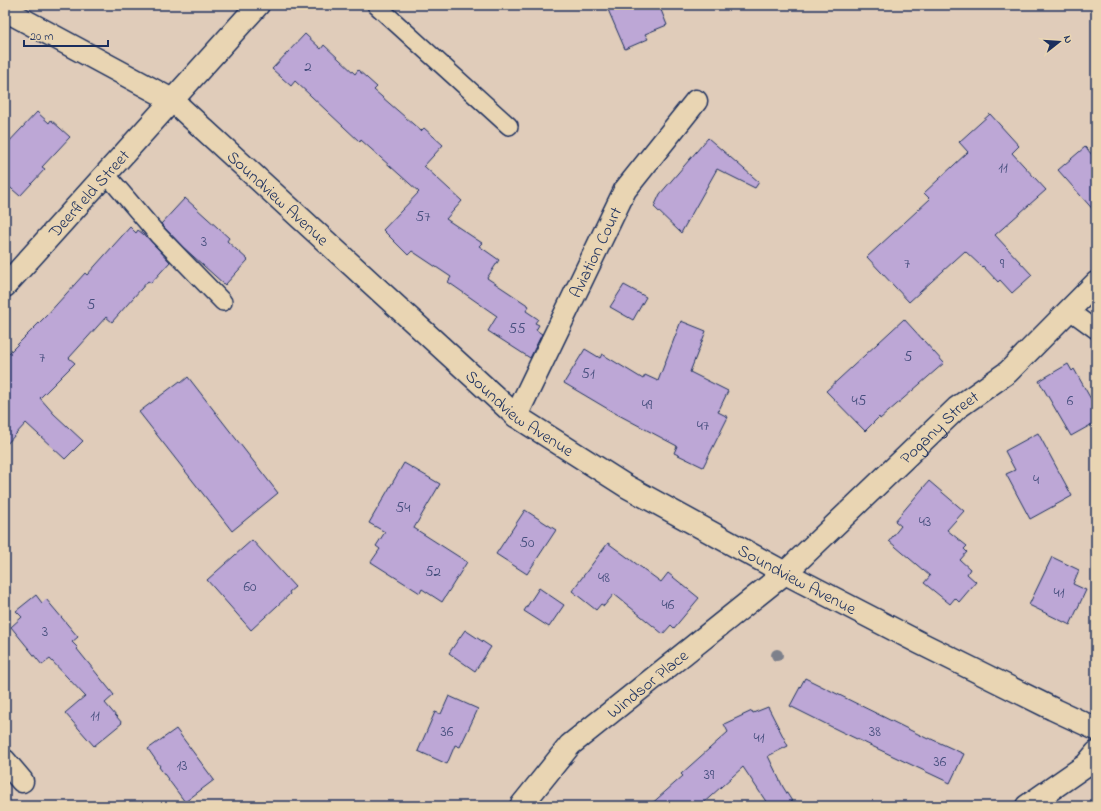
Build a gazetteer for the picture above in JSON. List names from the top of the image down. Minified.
{"streets":{"street":["Deerfield Street","Soundview Avenue","Aviation Court","Pogany Street","Windsor Place"]},"crossings":[["Deerfield Street","Soundview Avenue"],["Soundview Avenue","Aviation Court"],["Soundview Avenue","Pogany Street"],["Soundview Avenue","Windsor Place"],["Pogany Street","Windsor Place"]],"house_numbers":["2","11","57","3","7","9","5","55","5","7","51","45","6","49","47","4","54","43","50","52","48","60","41","46","3","11","36","38","41","36","13","39"],"scale_bar":"20 m","north":"right"}
